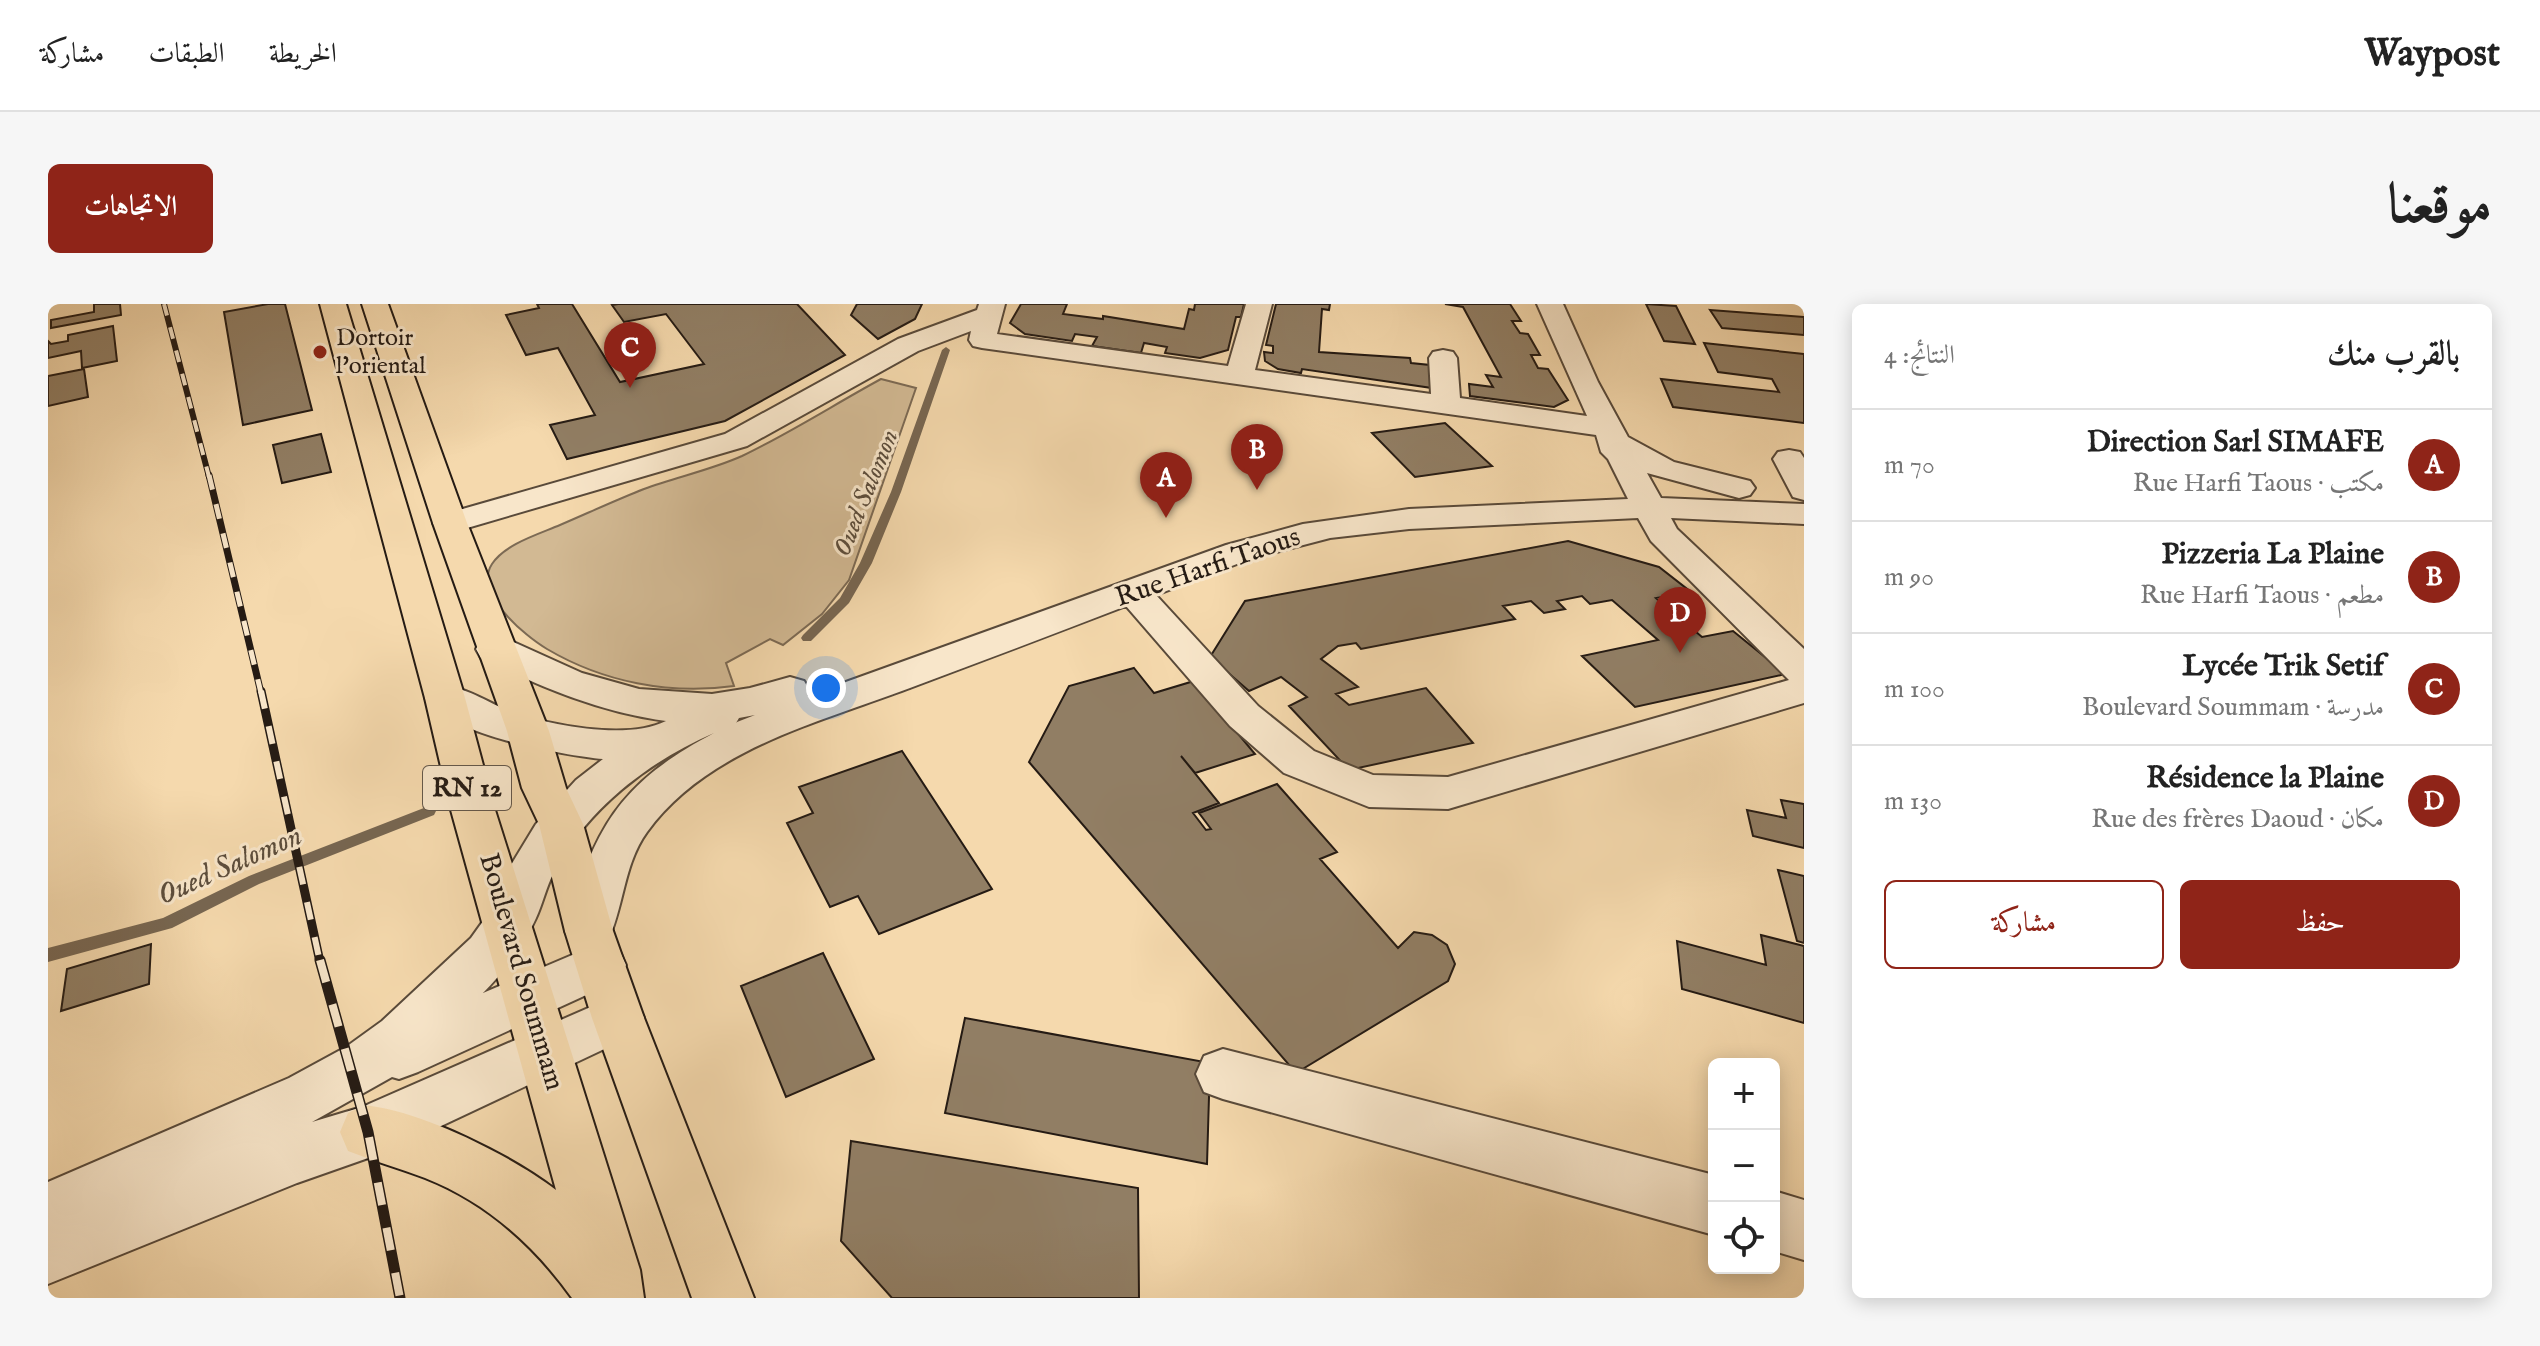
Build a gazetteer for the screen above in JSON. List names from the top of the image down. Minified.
{"streets":{"main road":["RN 12","Boulevard Soummam"],"street":["Rue Harfi Taous"]},"crossings":[["Rue Harfi Taous","RN 12"],["Rue Harfi Taous","Boulevard Soummam"]],"water":["Oued Salomon"],"places":["Dortoir l'oriental"],"page":{"header":"Waypost","nav":["الخريطة","الطبقات","مشاركة"],"title":"موقعنا","buttons":["الاتجاهات",["حفظ","مشاركة"]],"heading":["بالقرب منك","النتائج: 4"],"pins":["C","B","A","D"],"list":[{"mark":"A","name":"Direction Sarl SIMAFE","note":"مكتب · Rue Harfi Taous","value":"70 m"},{"mark":"B","name":"Pizzeria La Plaine","note":"مطعم · Rue Harfi Taous","value":"90 m"},{"mark":"C","name":"Lycée Trik Setif","note":"مدرسة · Boulevard Soummam","value":"100 m"},{"mark":"D","name":"Résidence la Plaine","note":"مكان · Rue des frères Daoud","value":"130 m"}],"map_buttons":["+","−"]}}
